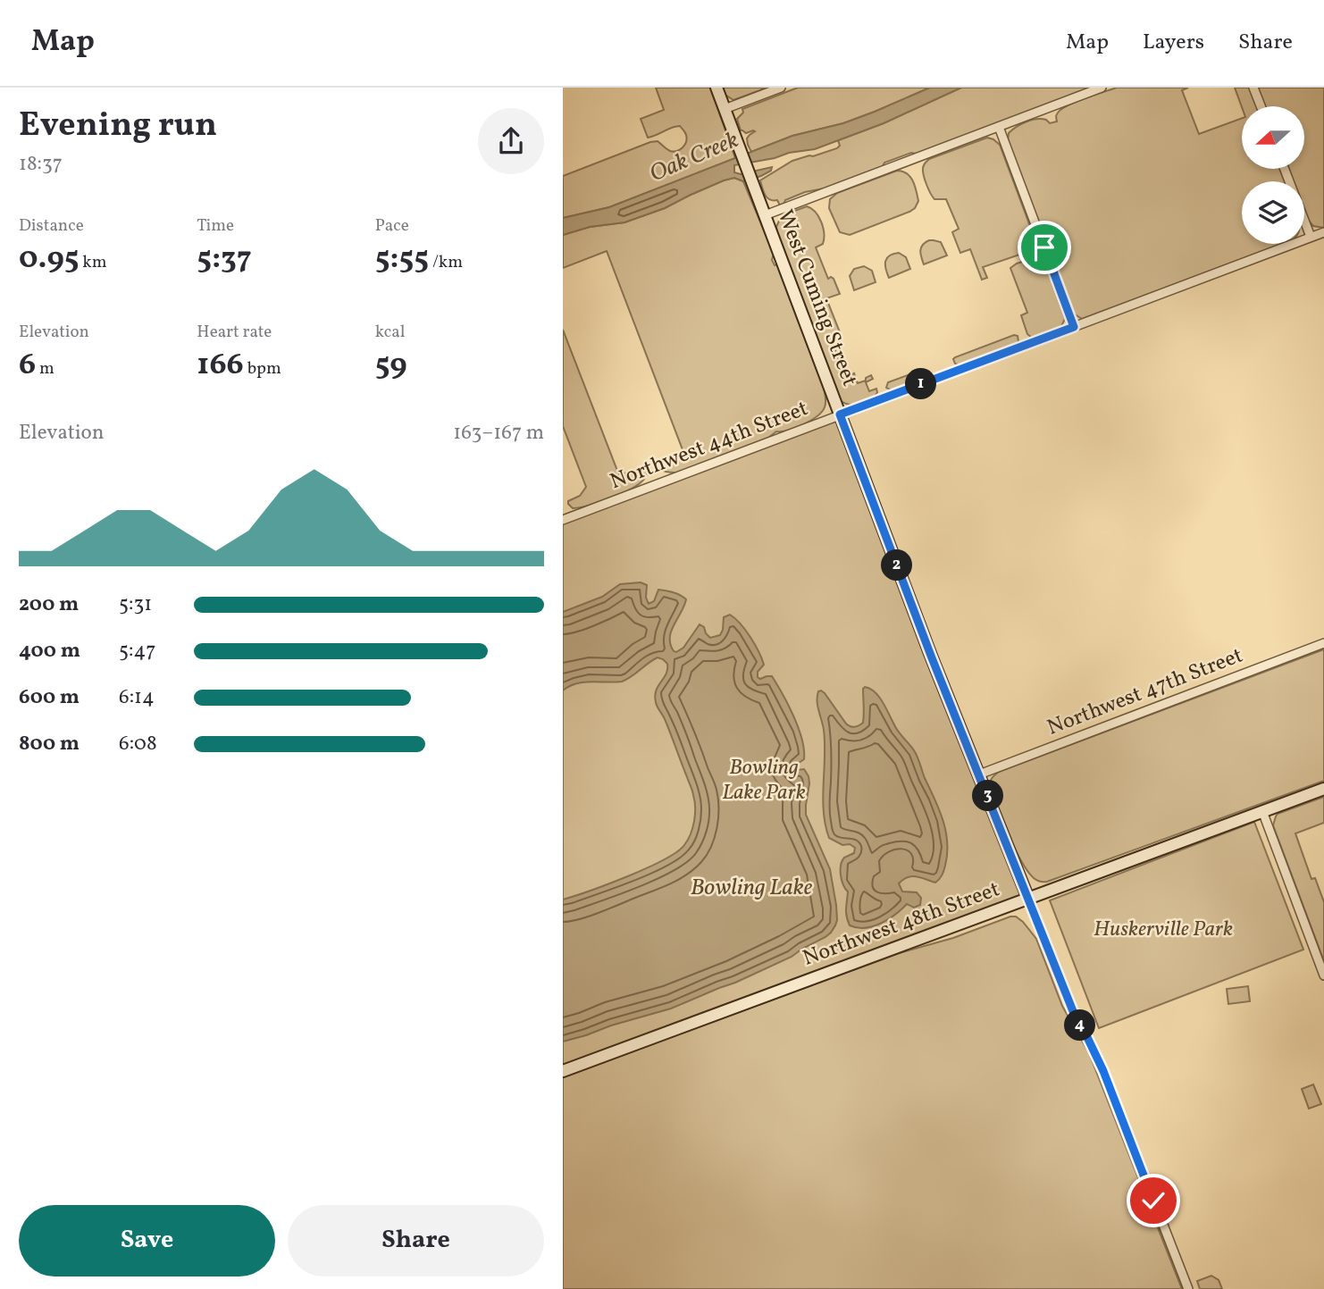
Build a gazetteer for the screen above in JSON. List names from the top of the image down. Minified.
{"streets":{"street":["West Cuming Street","Northwest 44th Street","Northwest 47th Street","Northwest 48th Street"]},"crossings":[["West Cuming Street","Northwest 44th Street"],["West Cuming Street","Northwest 47th Street"],["West Cuming Street","Northwest 48th Street"]],"water":["Oak Creek","Bowling Lake"],"parks":["Bowling Lake Park","Huskerville Park"],"north":"left","page":{"header":"Map","nav":["Map","Layers","Share"],"heading":["Evening run","18:37"],"stats":[["Distance","0.95 km"],["Time","5:37"],["Pace","5:55 /km"],["Elevation","6 m"],["Heart rate","166 bpm"],["kcal","59"]],"pins":["1","2","3","4"],"chart":["Elevation","163–167 m"],"list":[{"name":"200 m","note":"5:31"},{"name":"400 m","note":"5:47"},{"name":"600 m","note":"6:14"},{"name":"800 m","note":"6:08"}],"buttons":["Save","Share"]}}
